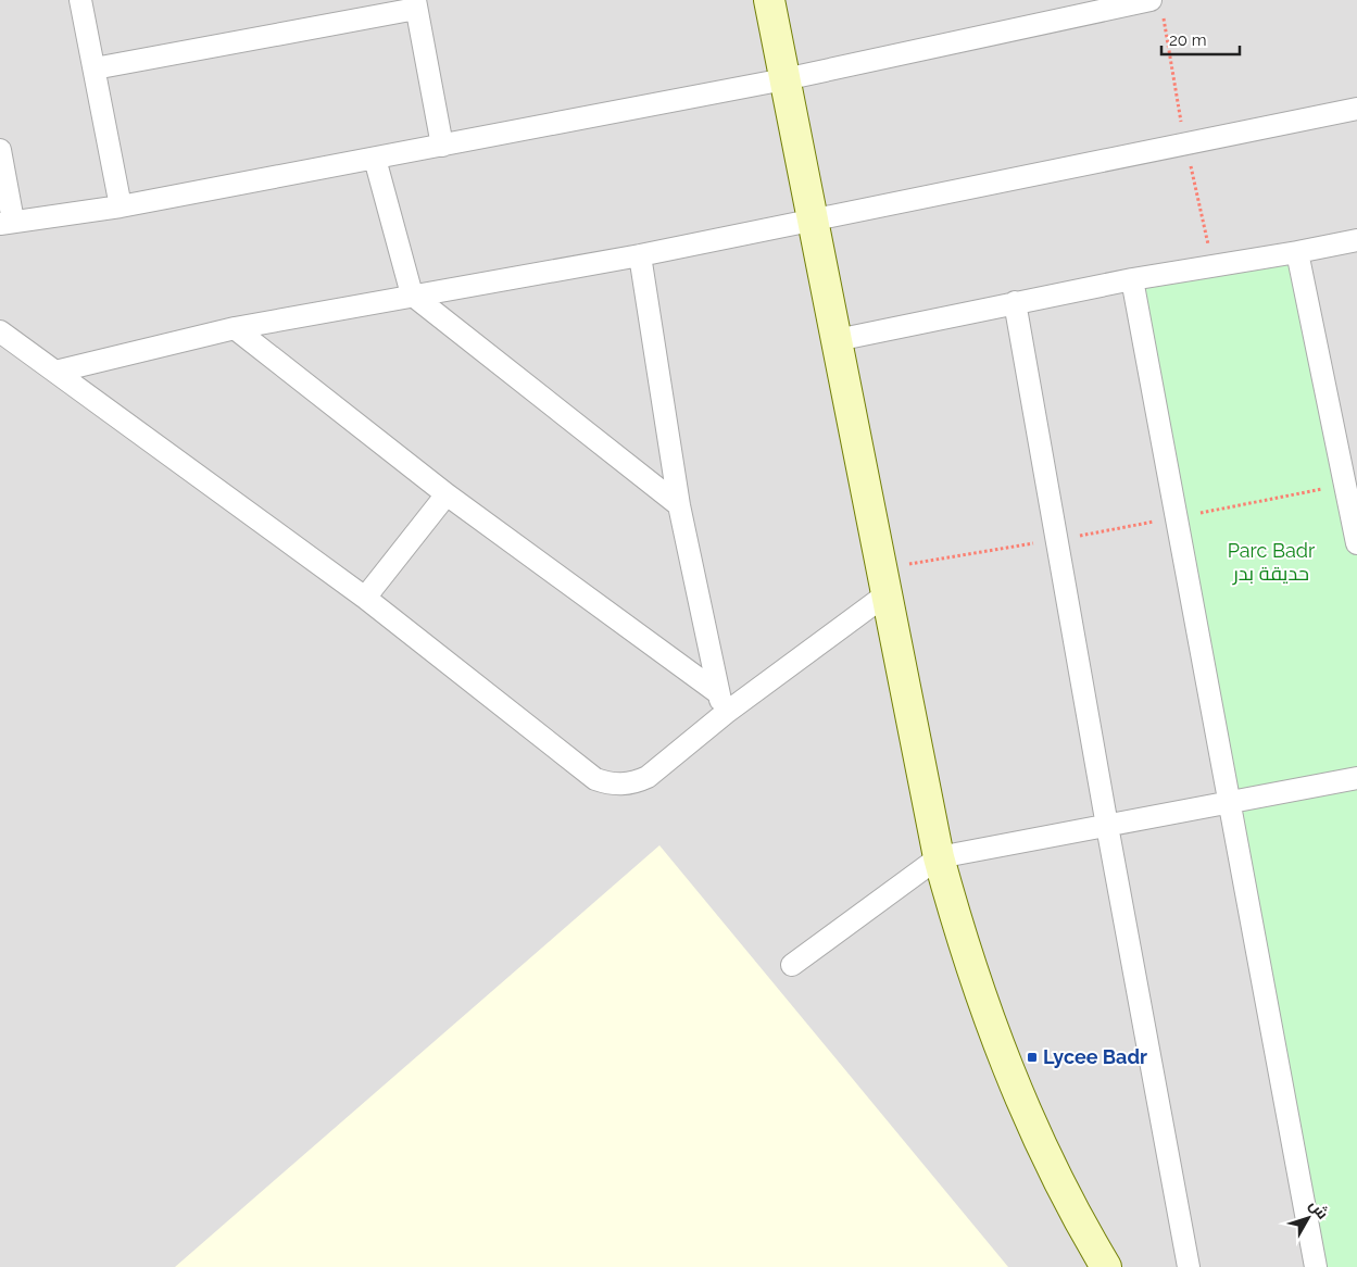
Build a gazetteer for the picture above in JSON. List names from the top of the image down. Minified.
{"parks":["Parc Badr حديقة بدر"],"places":{"transit":["Lycee Badr"]},"scale_bar":"20 m","north":"top right"}
